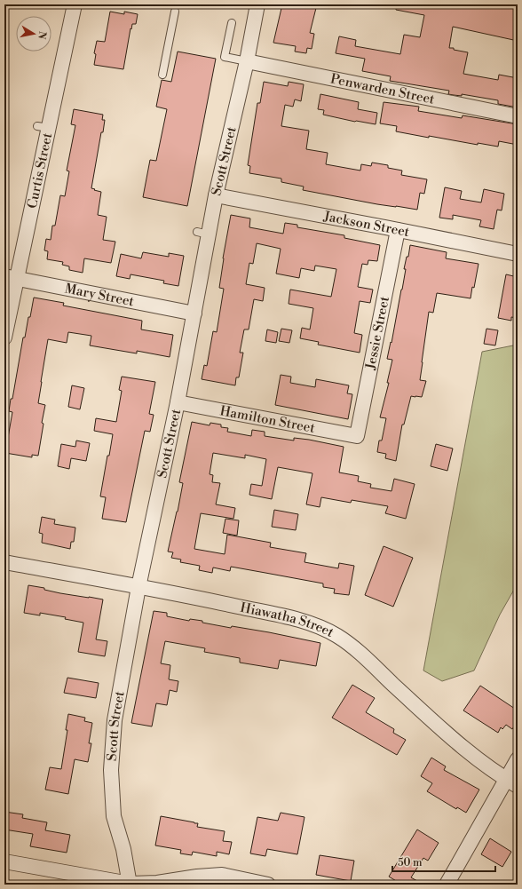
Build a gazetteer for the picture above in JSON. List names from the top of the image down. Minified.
{"streets":{"street":["Penwarden Street","Scott Street","Curtis Street","Jackson Street","Mary Street","Jessie Street","Hamilton Street","Hiawatha Street"]},"crossings":[["Penwarden Street","Scott Street"],["Scott Street","Jackson Street"],["Scott Street","Mary Street"],["Scott Street","Hamilton Street"],["Scott Street","Hiawatha Street"],["Curtis Street","Mary Street"],["Jackson Street","Jessie Street"],["Jessie Street","Hamilton Street"]],"scale_bar":"50 m","north":"right"}
